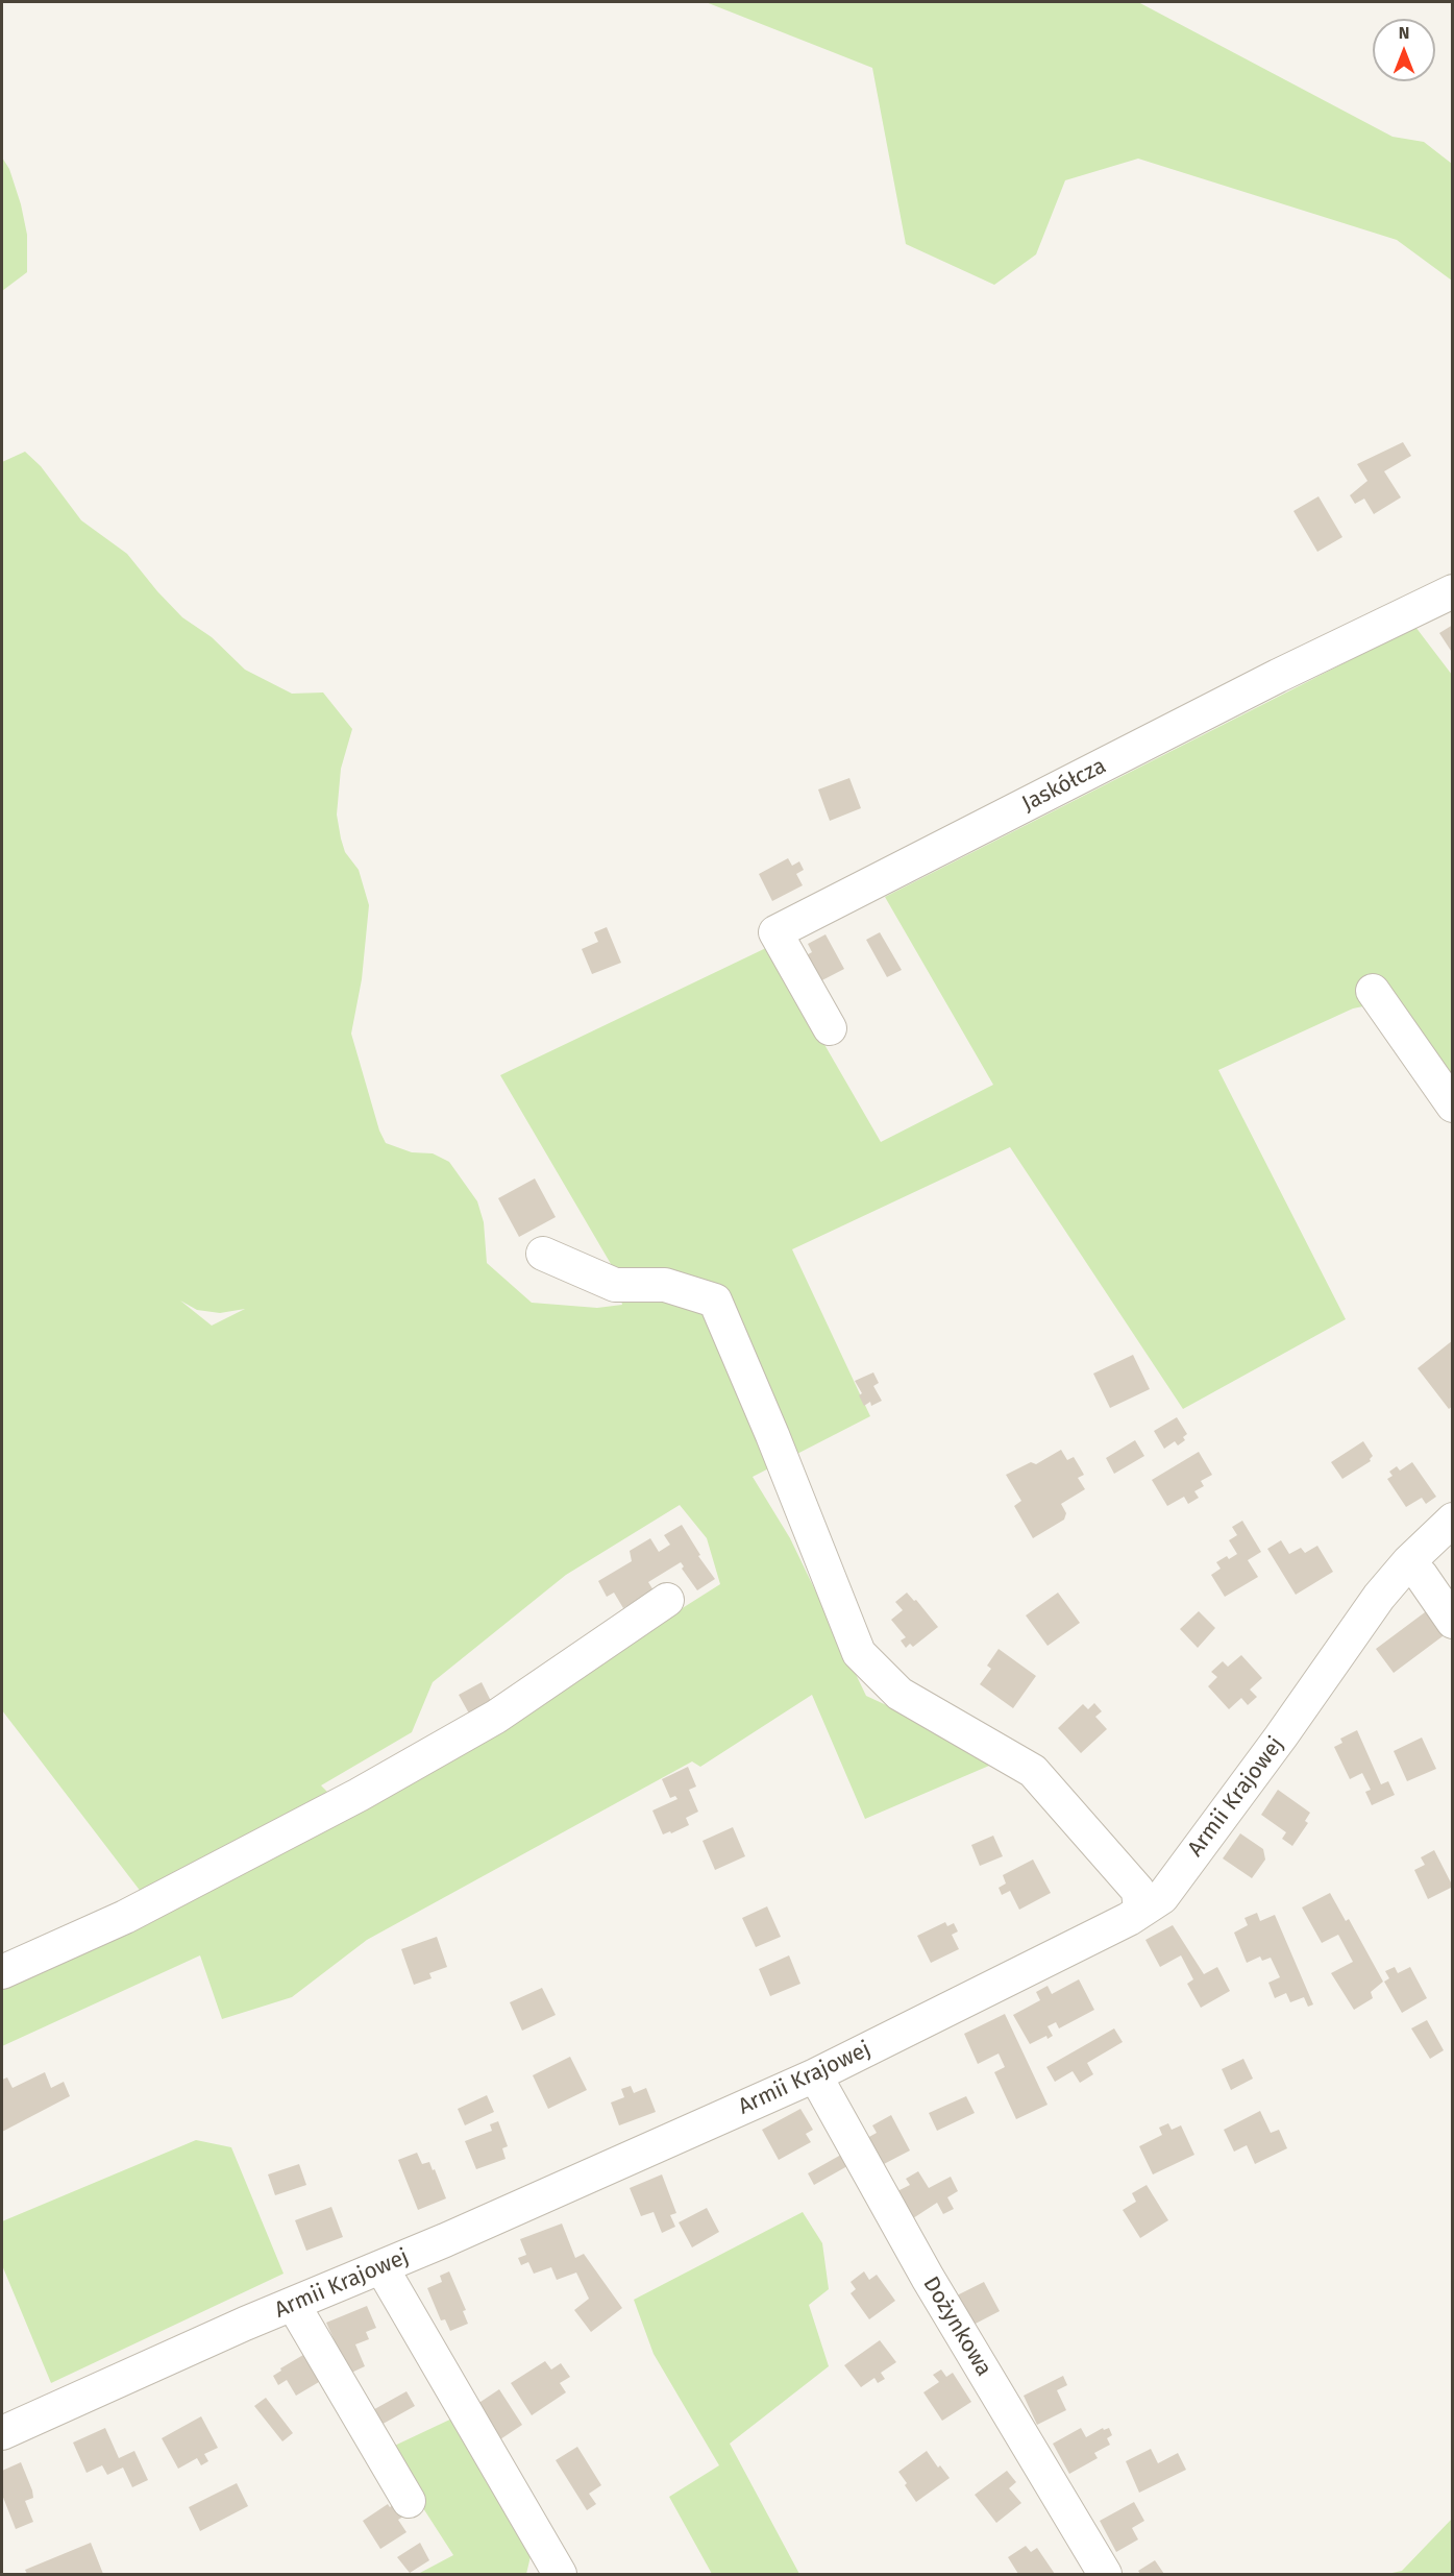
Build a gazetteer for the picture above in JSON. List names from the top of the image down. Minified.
{"streets":{"street":["Jaskółcza","Armii Krajowej","Dożynkowa"]},"crossings":[["Armii Krajowej","Dożynkowa"]],"north":"top"}
